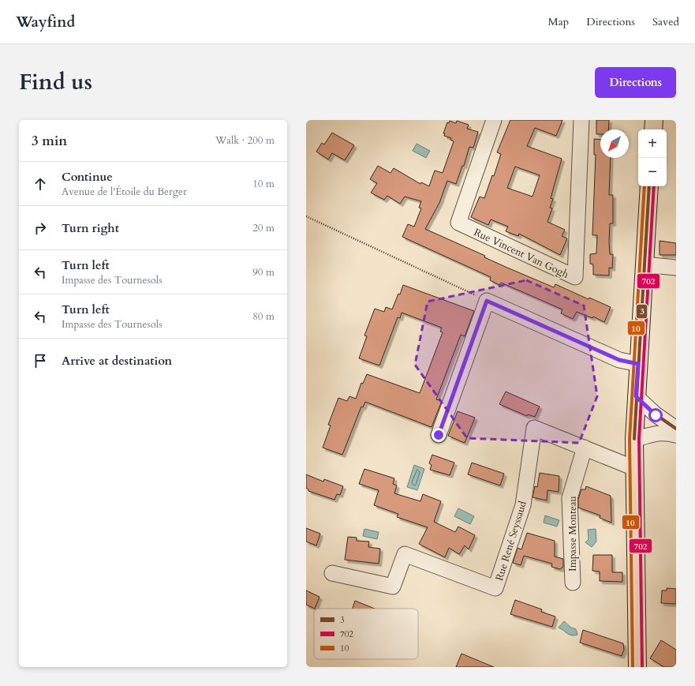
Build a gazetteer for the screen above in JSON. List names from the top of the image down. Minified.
{"streets":{"street":["Rue Vincent Van Gogh","Impasse Monteau","Rue René Seyssaud"]},"crossings":[["Impasse Monteau","Rue René Seyssaud"]],"lines":["transit line 3","transit line 702","transit line 10"],"legend":["3","702","10"],"north":"bottom left","page":{"header":"Wayfind","nav":["Map","Directions","Saved"],"title":"Find us","buttons":"Directions","heading":["3 min","Walk · 200 m"],"map_buttons":["+","−"],"list":[["Continue","Avenue de l'Étoile du Berger","10 m"],["Turn right","20 m"],["Turn left","Impasse des Tournesols","90 m"],["Turn left","Impasse des Tournesols","80 m"],"Arrive at destination"]}}
